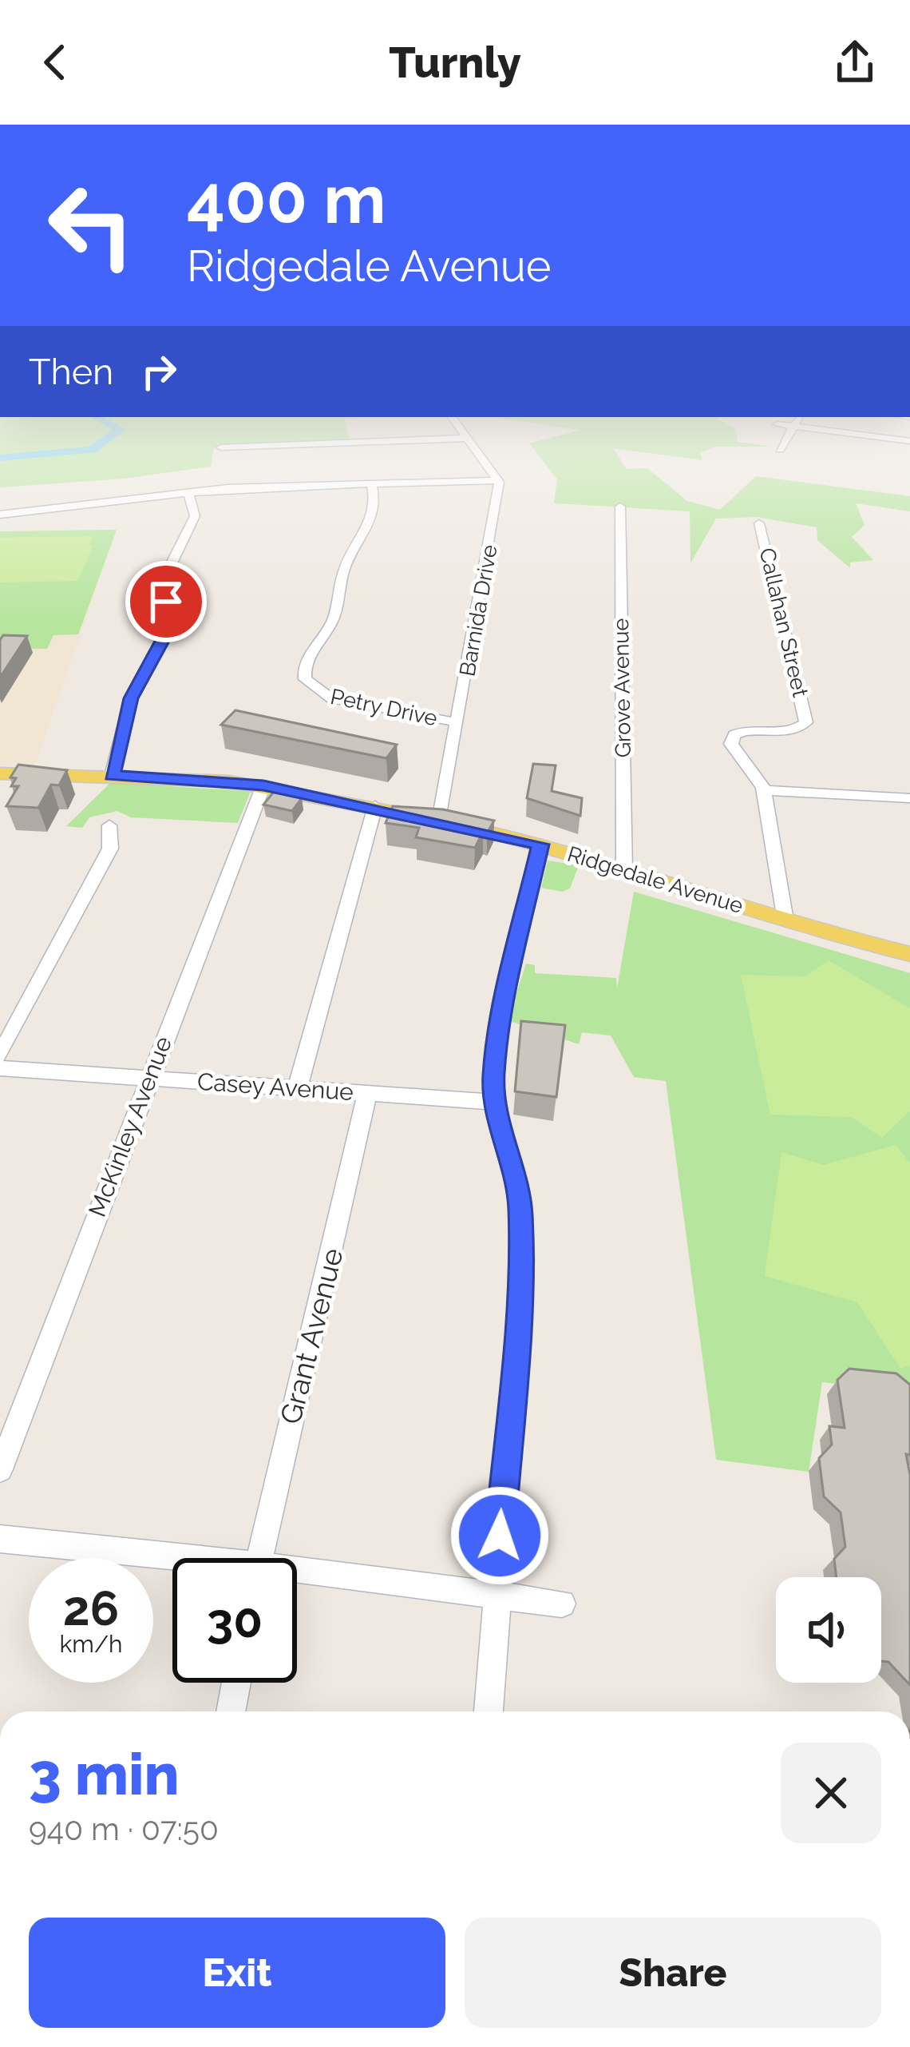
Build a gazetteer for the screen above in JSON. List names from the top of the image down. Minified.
{"streets":{"main road":["Ridgedale Avenue"],"street":["Barnida Drive","Callahan Street","Grove Avenue","Petry Drive","Casey Avenue","McKinley Avenue","Grant Avenue"]},"crossings":[["Barnida Drive","Petry Drive"],["Barnida Drive","Ridgedale Avenue"],["Grove Avenue","Ridgedale Avenue"],["Ridgedale Avenue","McKinley Avenue"],["Casey Avenue","McKinley Avenue"],["Casey Avenue","Grant Avenue"]],"page":{"header":"Turnly","turn":["400 m","Ridgedale Avenue"],"then":"Then","speed":"26 km/h","limit":"30","heading":["3 min","940 m · 07:50"],"buttons":["Exit","Share"]}}
